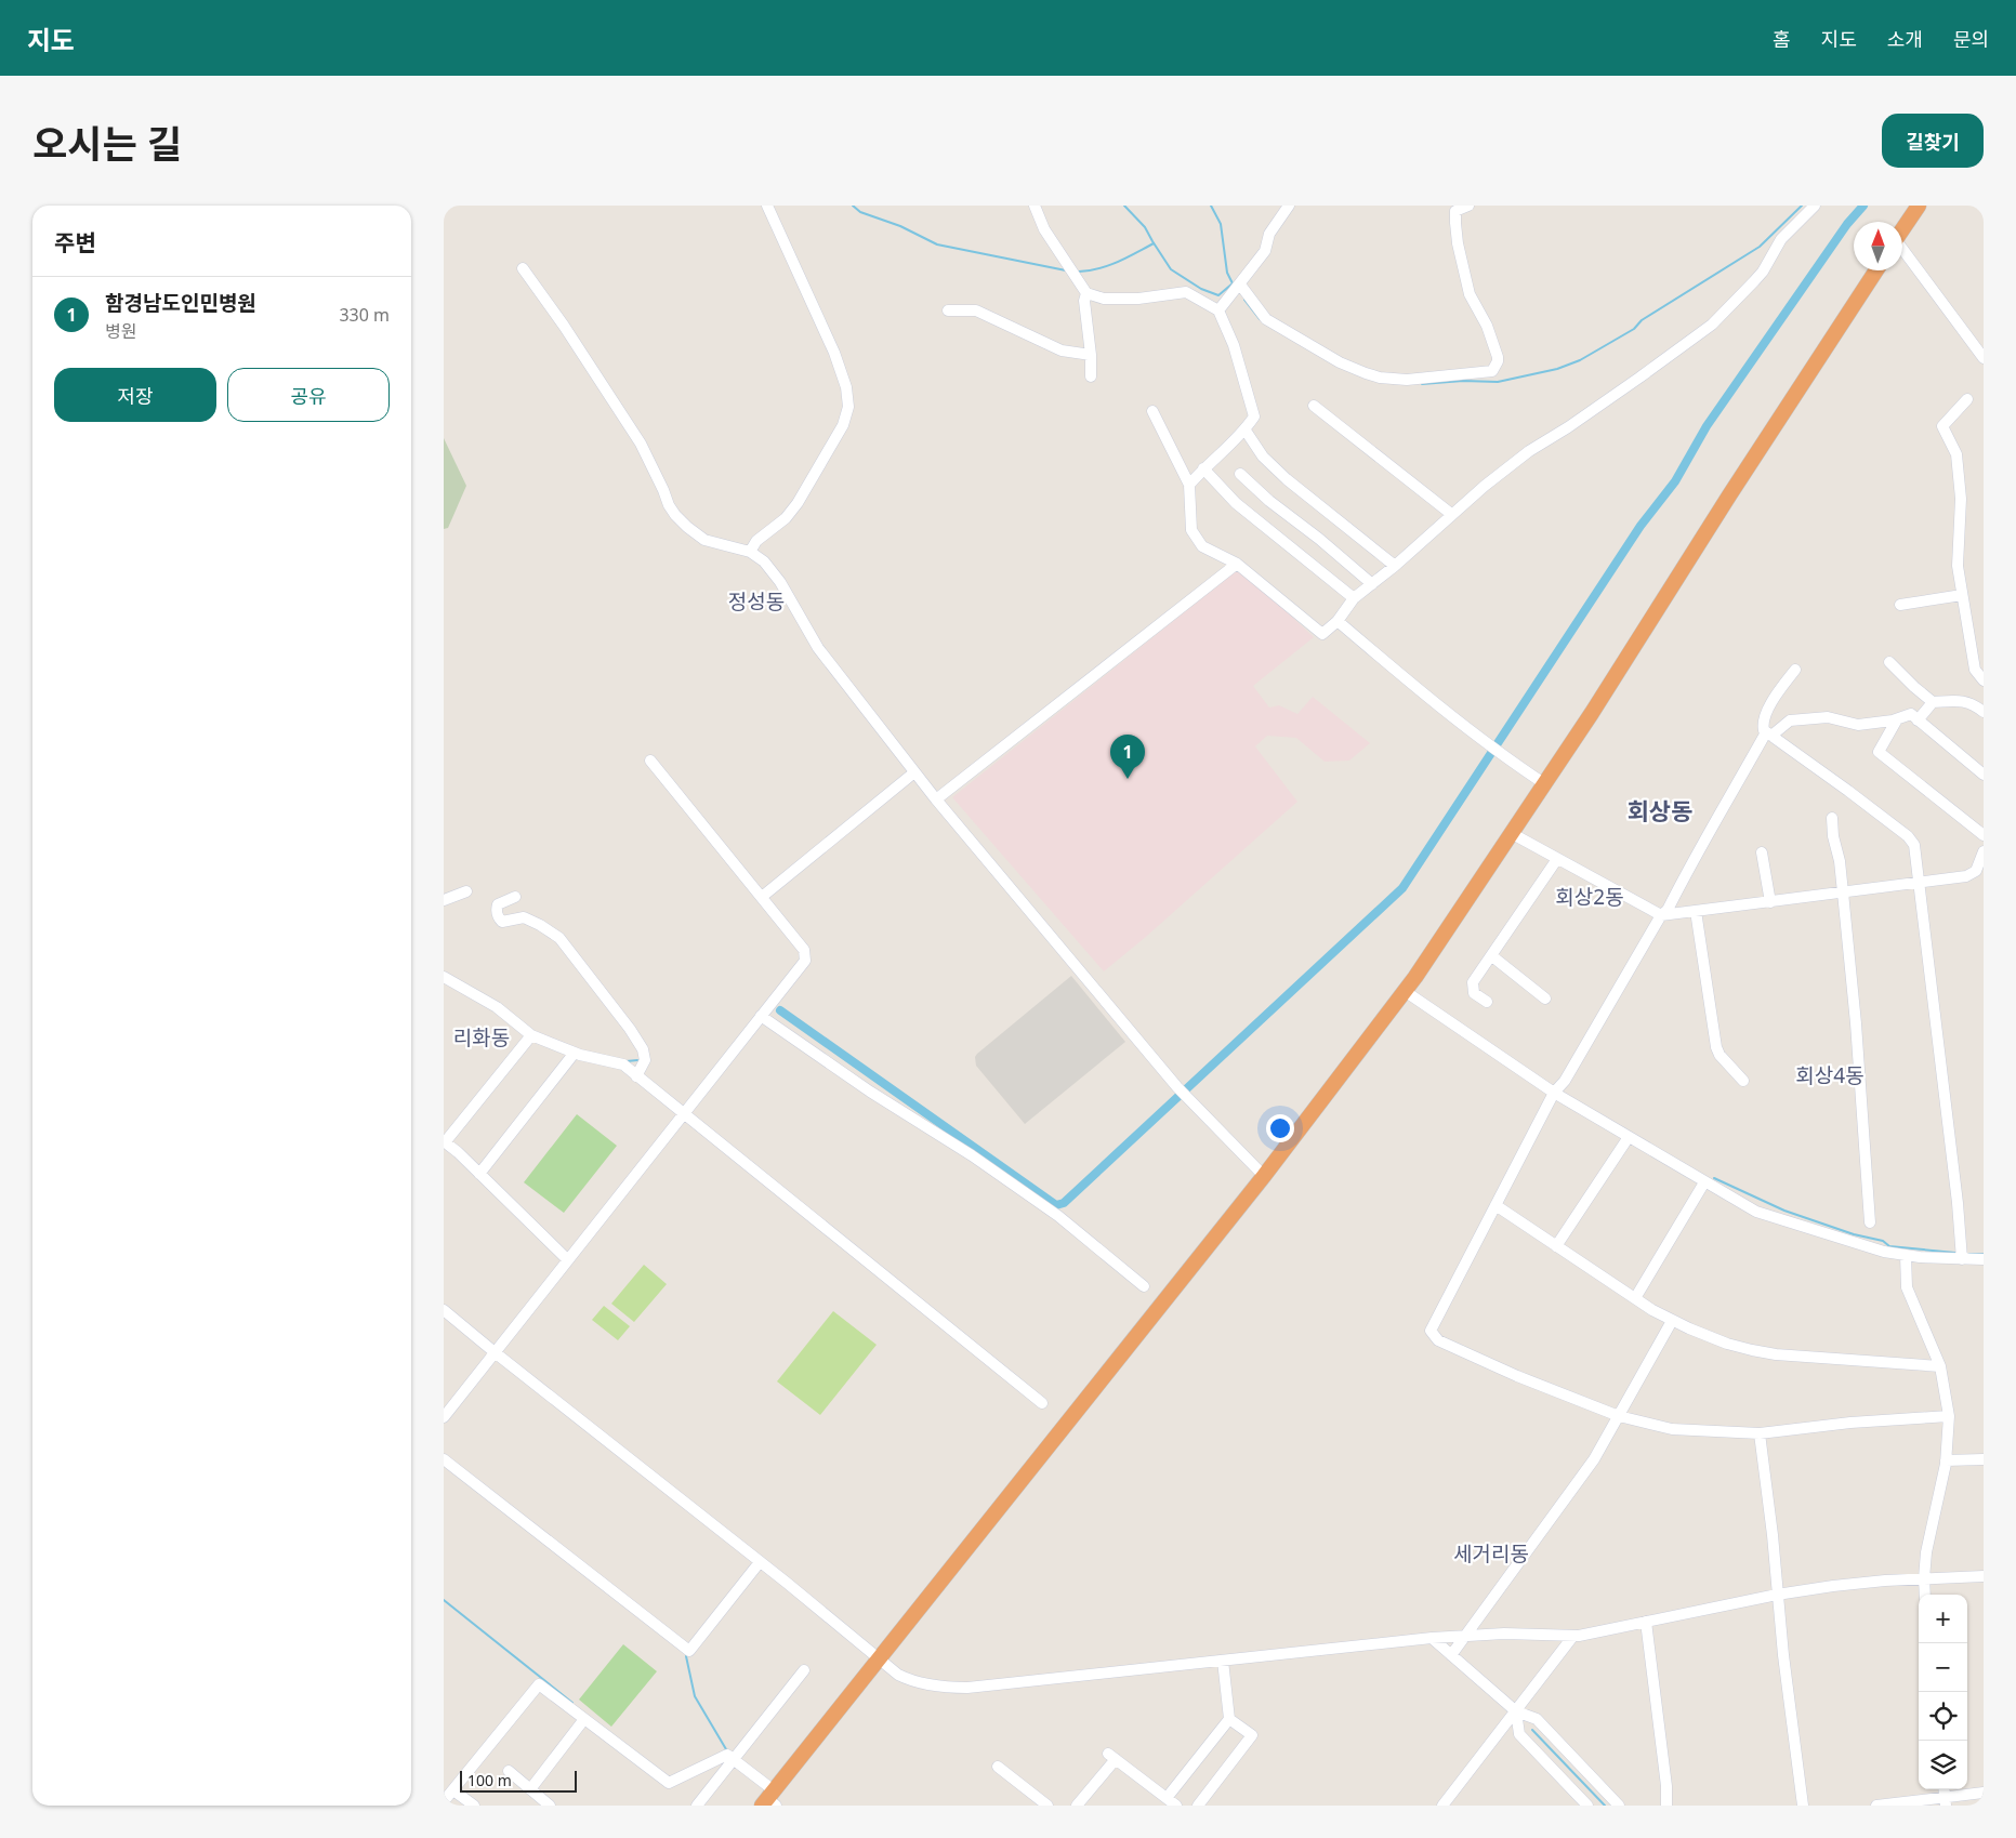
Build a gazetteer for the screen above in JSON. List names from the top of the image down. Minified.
{"districts":["정성동","회상동","회상2동","리화동","회상4동","세거리동"],"scale_bar":"100 m","north":"top","page":{"header":"지도","nav":["홈","지도","소개","문의"],"title":"오시는 길","buttons":["길찾기",["저장","공유"]],"heading":"주변","list":[{"mark":"1","name":"함경남도인민병원","note":"병원","value":"330 m"}],"pins":"1","map_buttons":["+","−"],"scale":"100 m"}}
